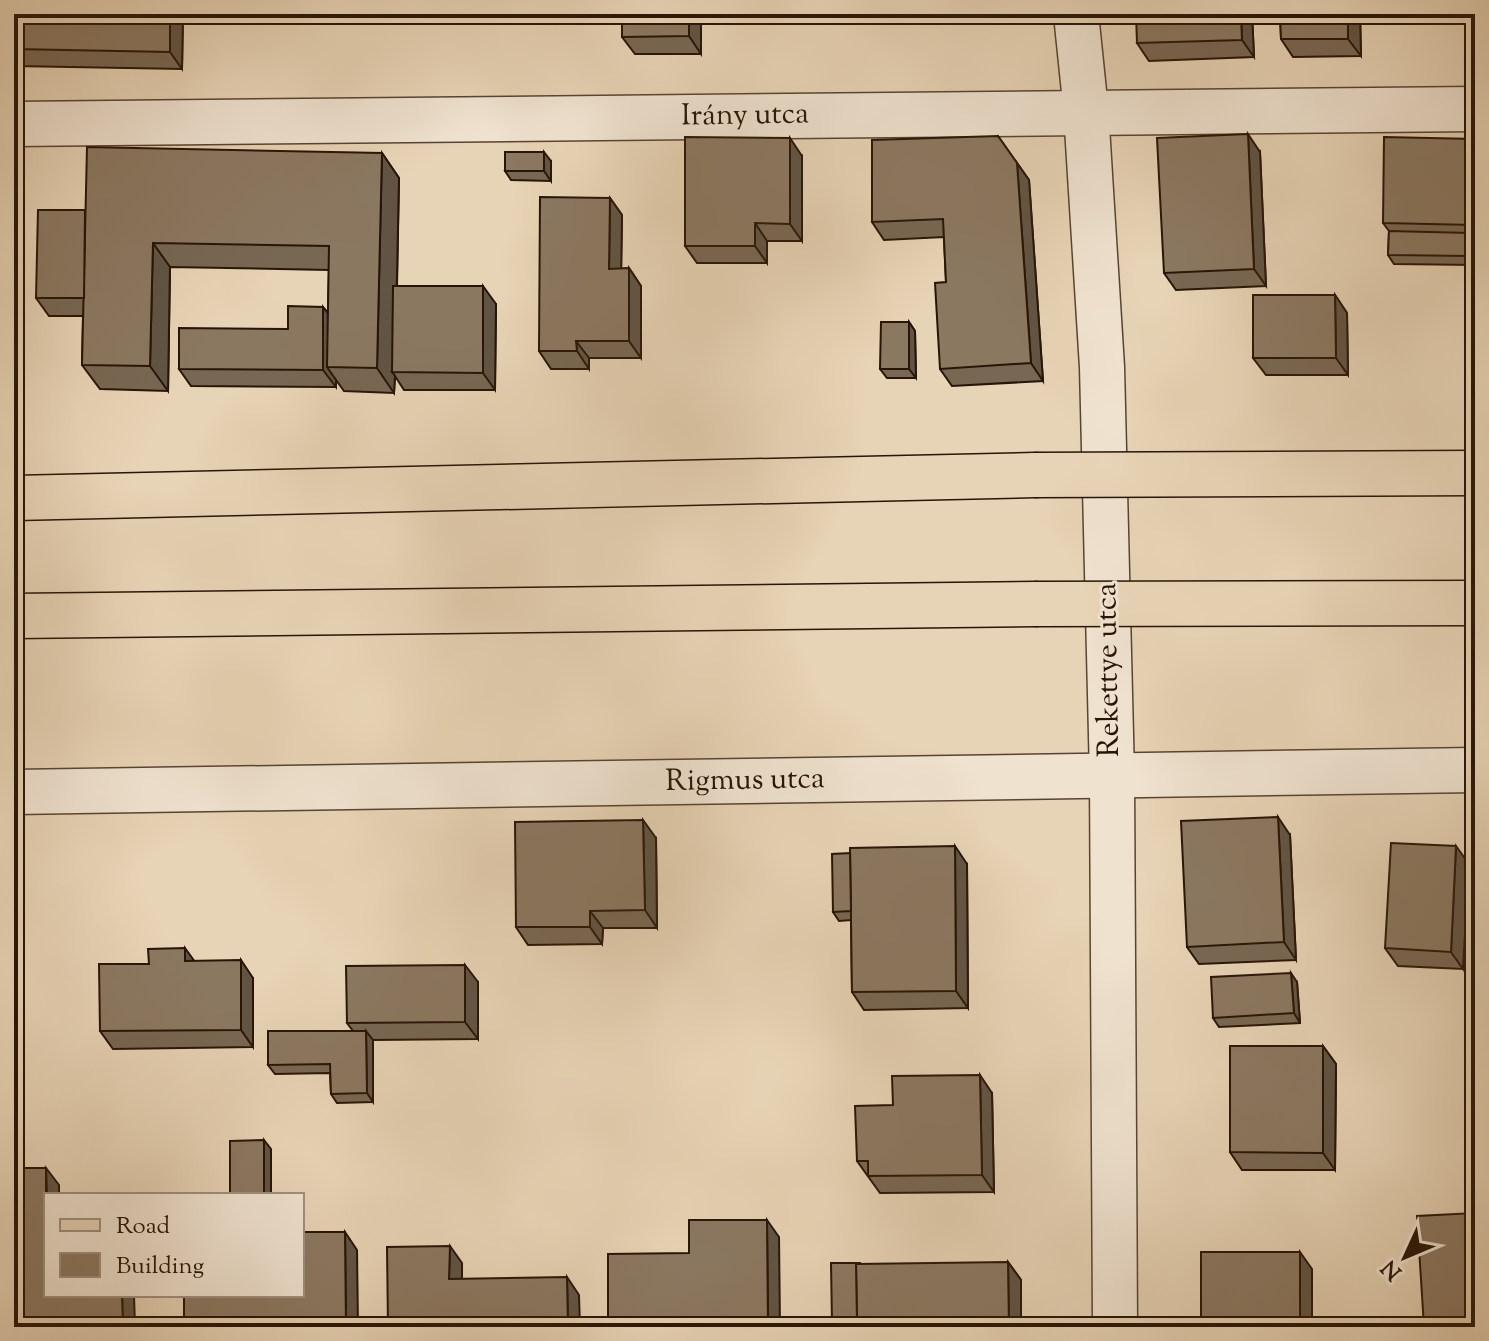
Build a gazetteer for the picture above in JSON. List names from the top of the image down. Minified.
{"streets":{"street":["Irány utca","Rekettye utca","Rigmus utca"]},"crossings":[["Irány utca","Rekettye utca"],["Rekettye utca","Rigmus utca"]],"legend":["Road","Building"],"north":"bottom left"}
